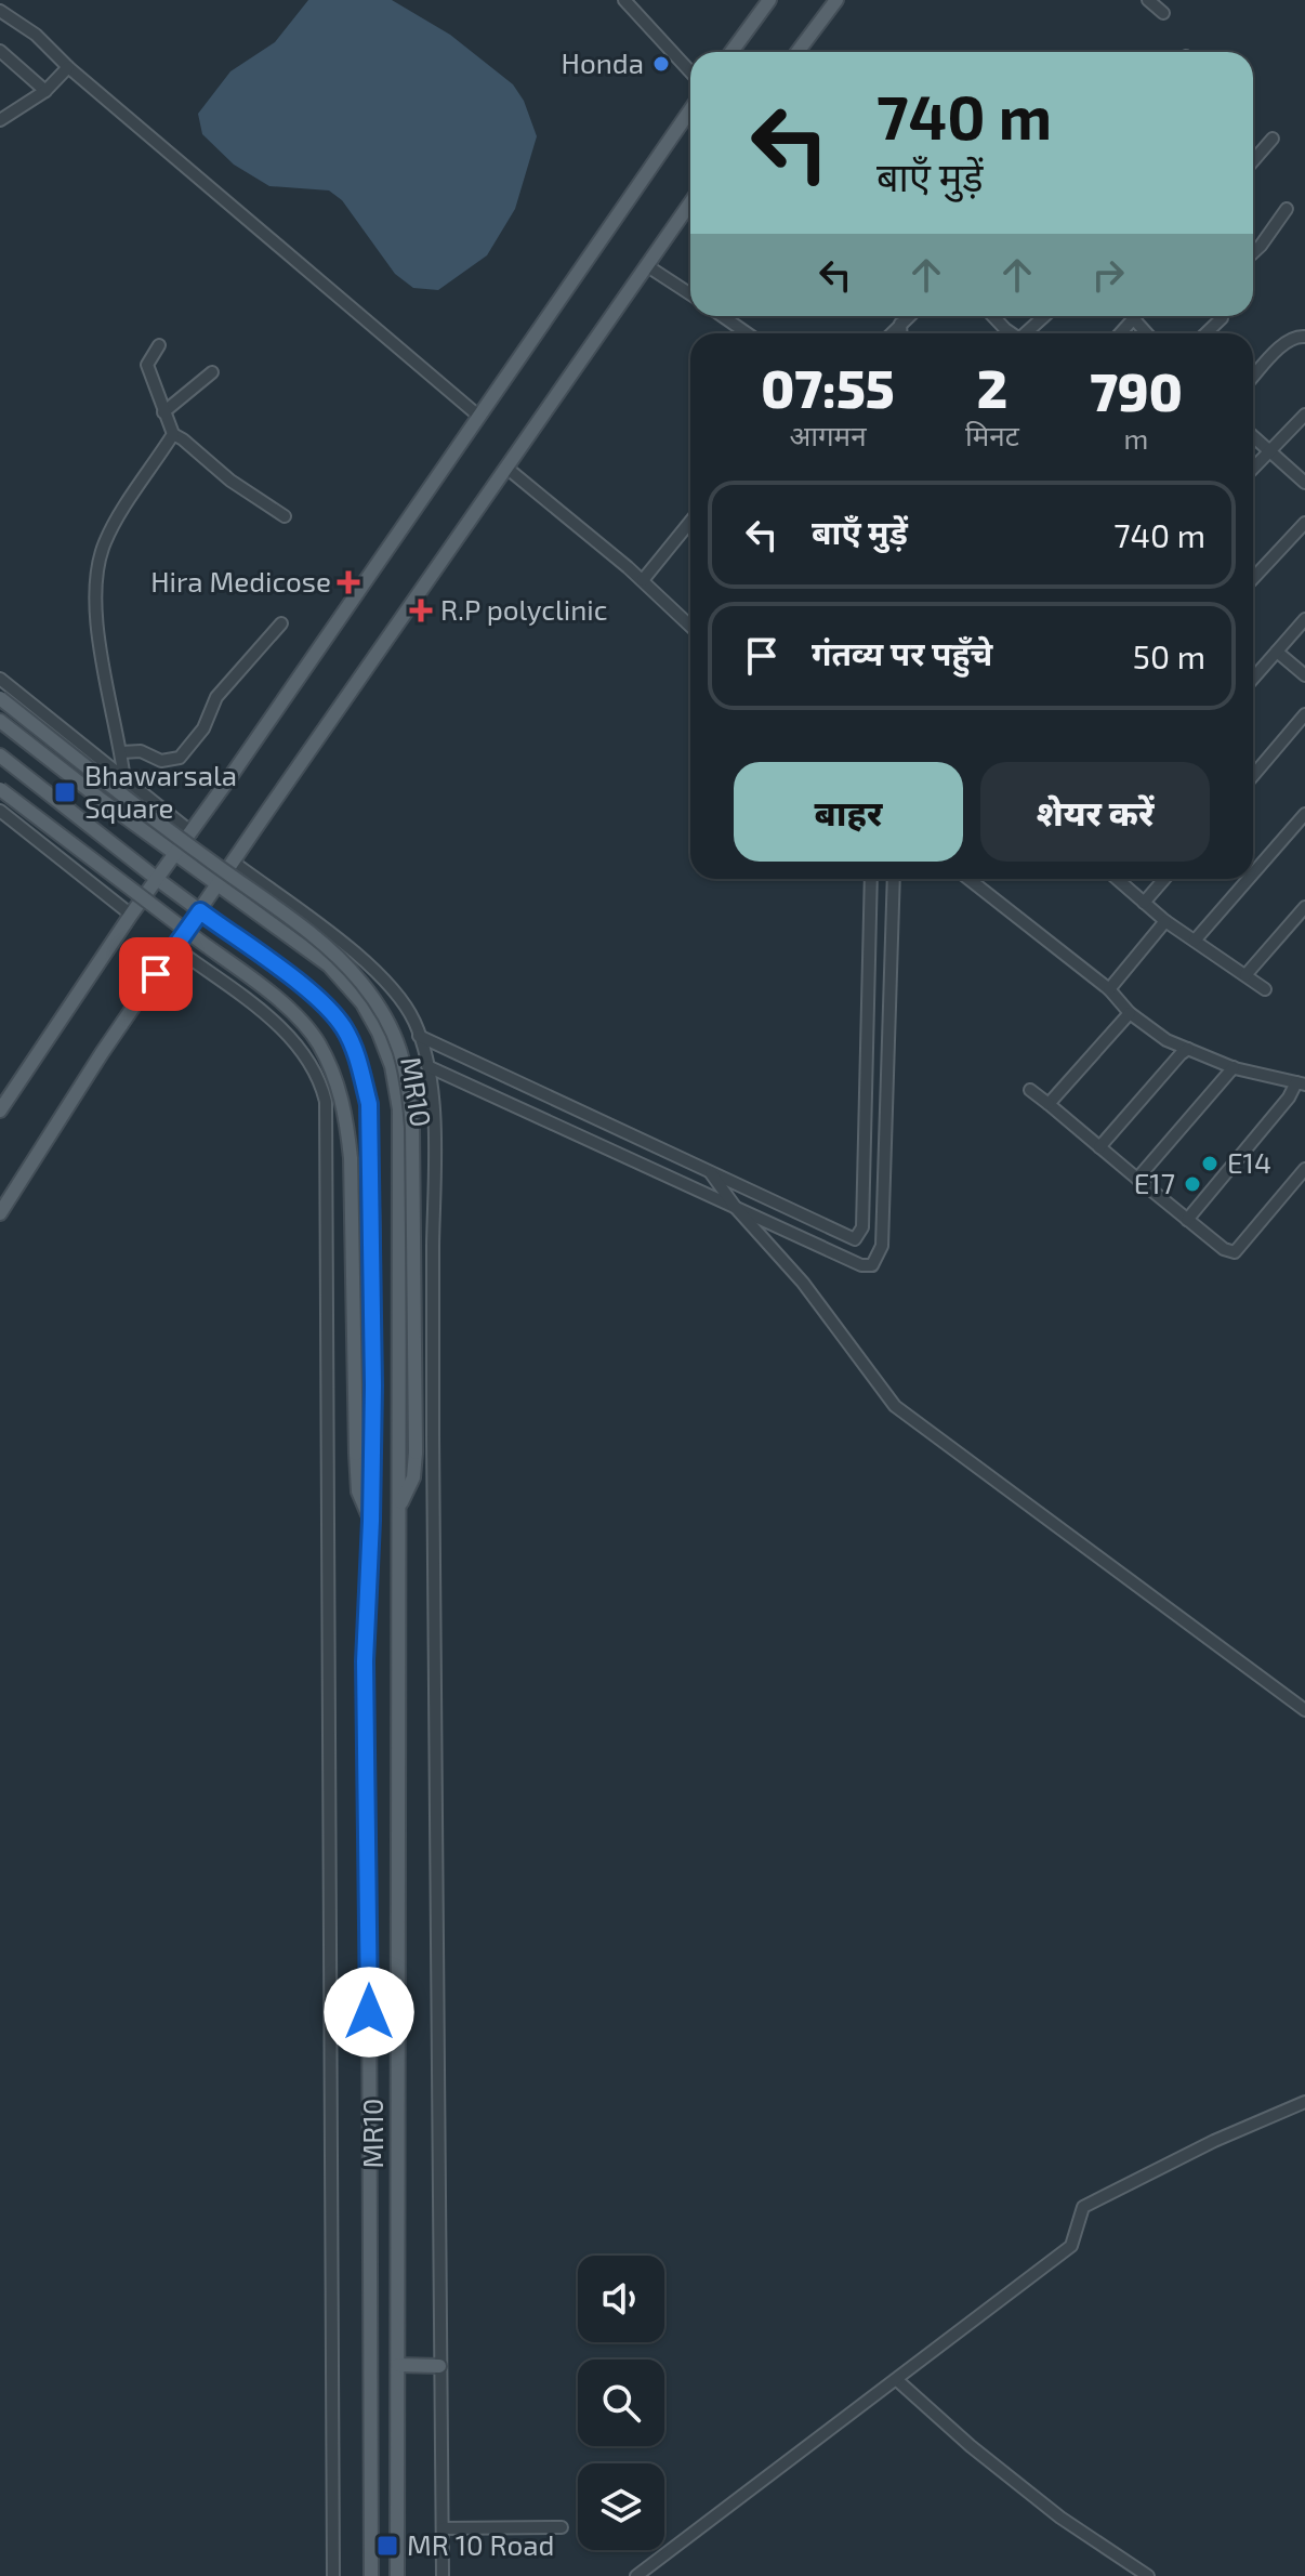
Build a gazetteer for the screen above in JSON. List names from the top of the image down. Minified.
{"streets":{"main road":["MR10"]},"places":{"other":["Honda","E14","E17"],"health":["Hira Medicose","R.P polyclinic"],"transit":["Bhawarsala Square","MR 10 Road"]},"page":{"turn":["740 m","बाएँ मुड़ें"],"eta":["07:55","आगमन","2","मिनट","790","m"],"list":[{"name":"बाएँ मुड़ें","value":"740 m"},{"name":"गंतव्य पर पहुँचे","value":"50 m"}],"buttons":["बाहर","शेयर करें"]}}
